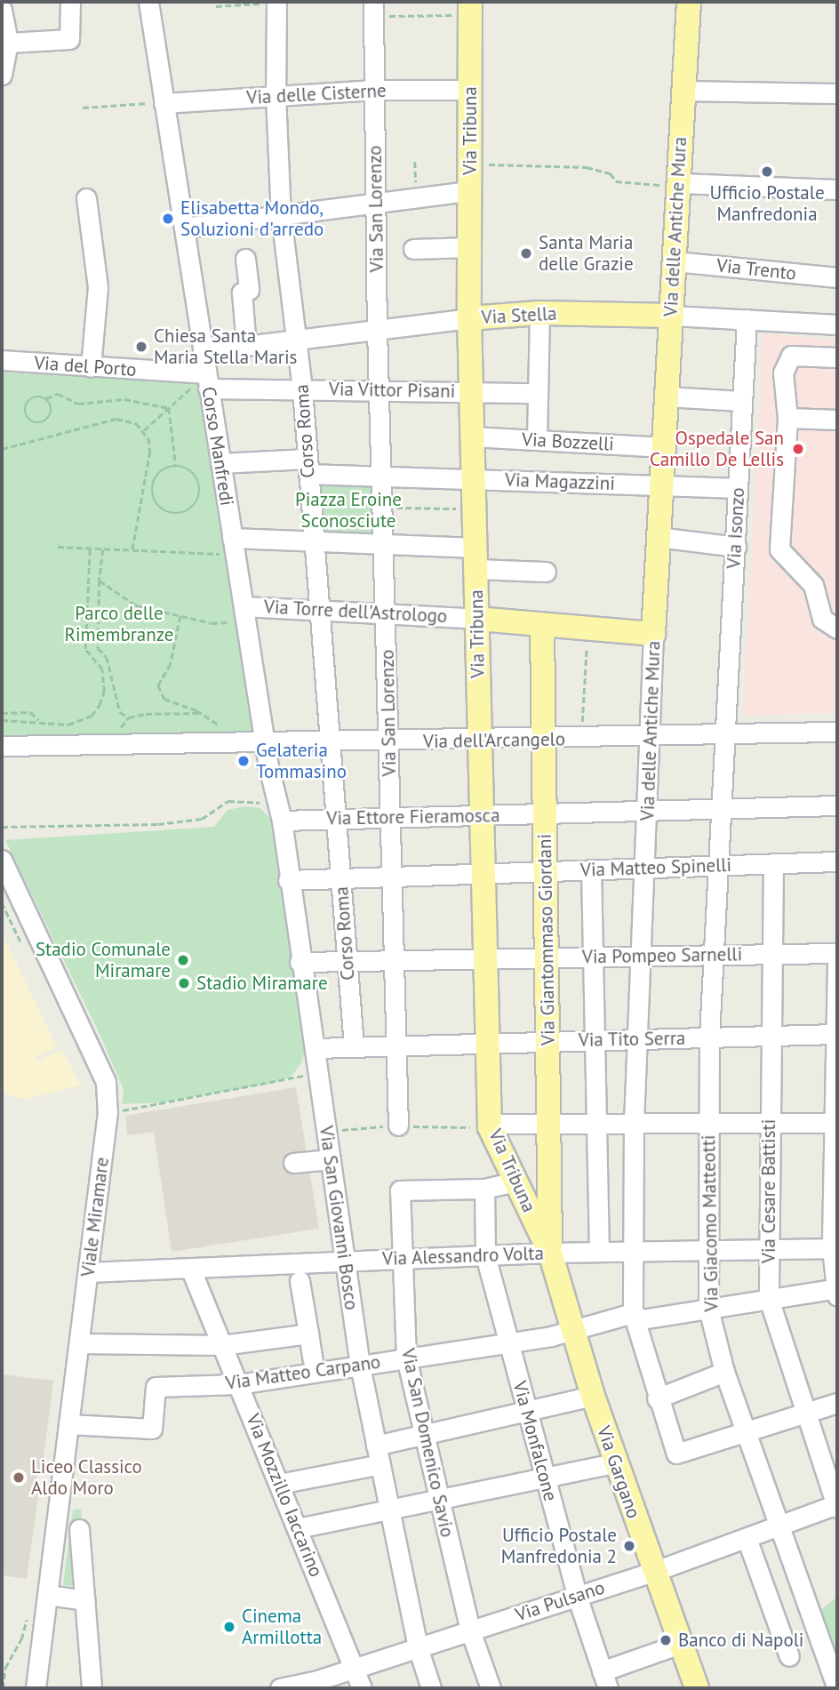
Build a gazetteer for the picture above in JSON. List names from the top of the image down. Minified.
{"streets":{"main road":["Via Tribuna","Via delle Antiche Mura","Via Stella","Via Torre dell'Astrologo","Via Giantommaso Giordani","Via Gargano"],"street":["Via delle Cisterne","Via San Lorenzo","Via Trento","Via del Porto","Via Vittor Pisani","Corso Roma","Via Bozzelli","Corso Manfredi","Via Magazzini","Via Isonzo","Via dell'Arcangelo","Via Ettore Fieramosca","Via Matteo Spinelli","Via Pompeo Sarnelli","Via Tito Serra","Via Cesare Battisti","Viale Miramare","Via San Giovanni Bosco","Via Giacomo Matteotti","Via Alessandro Volta","Via Matteo Carpano","Via Monfalcone","Via San Domenico Savio","Via Mozzillo Iaccarino","Via Pulsano"]},"crossings":[["Via delle Cisterne","Via Tribuna"],["Via delle Cisterne","Via San Lorenzo"],["Via delle Cisterne","Corso Roma"],["Via delle Cisterne","Corso Manfredi"],["Via Tribuna","Via Stella"],["Via Tribuna","Via Vittor Pisani"],["Via Tribuna","Via Bozzelli"],["Via Tribuna","Via Magazzini"],["Via Tribuna","Via Torre dell'Astrologo"],["Via Tribuna","Via dell'Arcangelo"],["Via Tribuna","Via Ettore Fieramosca"],["Via Tribuna","Via Matteo Spinelli"],["Via Tribuna","Via Giantommaso Giordani"],["Via Tribuna","Via Pompeo Sarnelli"],["Via Tribuna","Via Tito Serra"],["Via Tribuna","Via Alessandro Volta"],["Via Tribuna","Via Gargano"],["Via San Lorenzo","Via Stella"],["Via San Lorenzo","Via Vittor Pisani"],["Via San Lorenzo","Via Magazzini"],["Via San Lorenzo","Via Torre dell'Astrologo"],["Via San Lorenzo","Via dell'Arcangelo"],["Via San Lorenzo","Via Ettore Fieramosca"],["Via San Lorenzo","Via Matteo Spinelli"],["Via San Lorenzo","Via Pompeo Sarnelli"],["Via San Lorenzo","Via Tito Serra"],["Via delle Antiche Mura","Via Trento"],["Via delle Antiche Mura","Via Stella"],["Via delle Antiche Mura","Via Bozzelli"],["Via delle Antiche Mura","Via Magazzini"],["Via delle Antiche Mura","Via Torre dell'Astrologo"],["Via delle Antiche Mura","Via dell'Arcangelo"],["Via delle Antiche Mura","Via Ettore Fieramosca"],["Via delle Antiche Mura","Via Matteo Spinelli"],["Via delle Antiche Mura","Via Pompeo Sarnelli"],["Via delle Antiche Mura","Via Tito Serra"],["Via delle Antiche Mura","Via Giacomo Matteotti"],["Via delle Antiche Mura","Via Alessandro Volta"],["Via delle Antiche Mura","Via Matteo Carpano"],["Via Stella","Corso Roma"],["Via Stella","Corso Manfredi"],["Via Stella","Via Isonzo"],["Via del Porto","Via Vittor Pisani"],["Via del Porto","Corso Manfredi"],["Via Vittor Pisani","Corso Roma"],["Via Vittor Pisani","Corso Manfredi"],["Corso Roma","Via Magazzini"],["Corso Roma","Via Torre dell'Astrologo"],["Corso Roma","Via dell'Arcangelo"],["Corso Roma","Via Ettore Fieramosca"],["Corso Roma","Via Matteo Spinelli"],["Corso Roma","Via Pompeo Sarnelli"],["Corso Roma","Via Tito Serra"],["Corso Manfredi","Via Magazzini"],["Corso Manfredi","Via Torre dell'Astrologo"],["Corso Manfredi","Via dell'Arcangelo"],["Corso Manfredi","Via San Giovanni Bosco"],["Via Magazzini","Via Isonzo"],["Via Isonzo","Via dell'Arcangelo"],["Via Isonzo","Via Giacomo Matteotti"],["Via Torre dell'Astrologo","Via Giantommaso Giordani"],["Via dell'Arcangelo","Via Giantommaso Giordani"],["Via dell'Arcangelo","Via San Giovanni Bosco"],["Via dell'Arcangelo","Via Giacomo Matteotti"],["Via Ettore Fieramosca","Via Giantommaso Giordani"],["Via Ettore Fieramosca","Via San Giovanni Bosco"],["Via Ettore Fieramosca","Via Giacomo Matteotti"],["Via Matteo Spinelli","Via Giantommaso Giordani"],["Via Matteo Spinelli","Via Cesare Battisti"],["Via Matteo Spinelli","Via San Giovanni Bosco"],["Via Matteo Spinelli","Via Giacomo Matteotti"],["Via Giantommaso Giordani","Via Pompeo Sarnelli"],["Via Giantommaso Giordani","Via Tito Serra"],["Via Giantommaso Giordani","Via Alessandro Volta"],["Via Giantommaso Giordani","Via Gargano"],["Via Pompeo Sarnelli","Via Cesare Battisti"],["Via Pompeo Sarnelli","Via San Giovanni Bosco"],["Via Pompeo Sarnelli","Via Giacomo Matteotti"],["Via Tito Serra","Via Cesare Battisti"],["Via Tito Serra","Via San Giovanni Bosco"],["Via Tito Serra","Via Giacomo Matteotti"],["Via Cesare Battisti","Via Alessandro Volta"],["Via Cesare Battisti","Via Pulsano"],["Viale Miramare","Via Alessandro Volta"],["Viale Miramare","Via Matteo Carpano"],["Via San Giovanni Bosco","Via Alessandro Volta"],["Via San Giovanni Bosco","Via Matteo Carpano"],["Via San Giovanni Bosco","Via Pulsano"],["Via Giacomo Matteotti","Via Alessandro Volta"],["Via Giacomo Matteotti","Via Pulsano"],["Via Alessandro Volta","Via Monfalcone"],["Via Alessandro Volta","Via San Domenico Savio"],["Via Alessandro Volta","Via Gargano"],["Via Alessandro Volta","Via Mozzillo Iaccarino"],["Via Matteo Carpano","Via Monfalcone"],["Via Matteo Carpano","Via San Domenico Savio"],["Via Matteo Carpano","Via Gargano"],["Via Matteo Carpano","Via Mozzillo Iaccarino"],["Via Monfalcone","Via San Domenico Savio"],["Via Monfalcone","Via Pulsano"],["Via San Domenico Savio","Via Pulsano"],["Via Gargano","Via Pulsano"],["Via Mozzillo Iaccarino","Via Pulsano"]],"parks":["Piazza Eroine Sconosciute","Parco delle Rimembranze"],"places":["Ufficio Postale Manfredonia","Elisabetta Mondo, Soluzioni d'arredo","Santa Maria delle Grazie","Chiesa Santa Maria Stella Maris","Ospedale San Camillo De Lellis","Gelateria Tommasino","Stadio Comunale Miramare","Stadio Miramare","Liceo Classico Aldo Moro","Ufficio Postale Manfredonia 2","Cinema Armillotta","Banco di Napoli"]}
